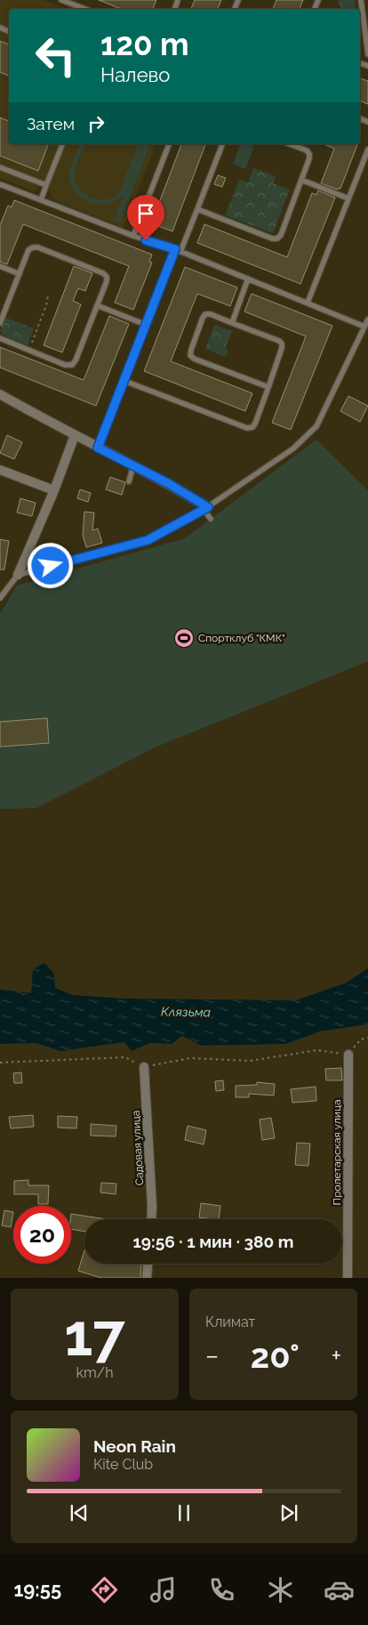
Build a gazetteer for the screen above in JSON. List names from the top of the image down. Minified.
{"streets":{"street":["Садовая улица","Пролетарская улица"]},"water":["Клязьма"],"places":{"sports":["Спортклуб \"КМК\""]},"page":{"turn":["120 m","Налево"],"then":"Затем","limit":"20","trip":"19:56 · 1 мин · 380 m","tile":[["17","km/h"],"Климат"],"heat":["−","20°","+"],"song":["Neon Rain","Kite Club"],"tabs":"19:55"}}
